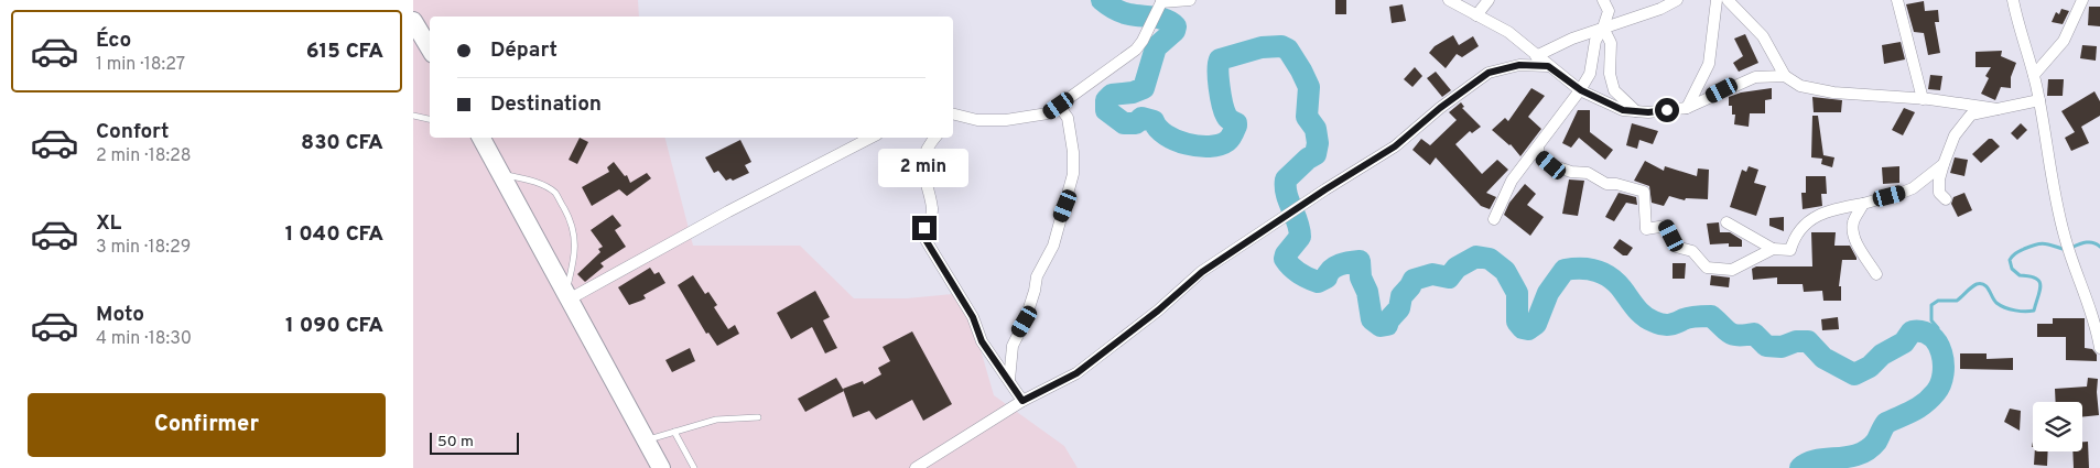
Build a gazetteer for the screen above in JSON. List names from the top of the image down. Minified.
{"scale_bar":"50 m","page":{"list":[{"name":"Éco","note":"1 min · 18:27","value":"615 CFA"},{"name":"Confort","note":"2 min · 18:28","value":"830 CFA"},{"name":"XL","note":"3 min · 18:29","value":"1 040 CFA"},{"name":"Moto","note":"4 min · 18:30","value":"1 090 CFA"}],"banner":["Départ","Destination"],"bubble":"2 min","buttons":"Confirmer","scale":"50 m"}}
